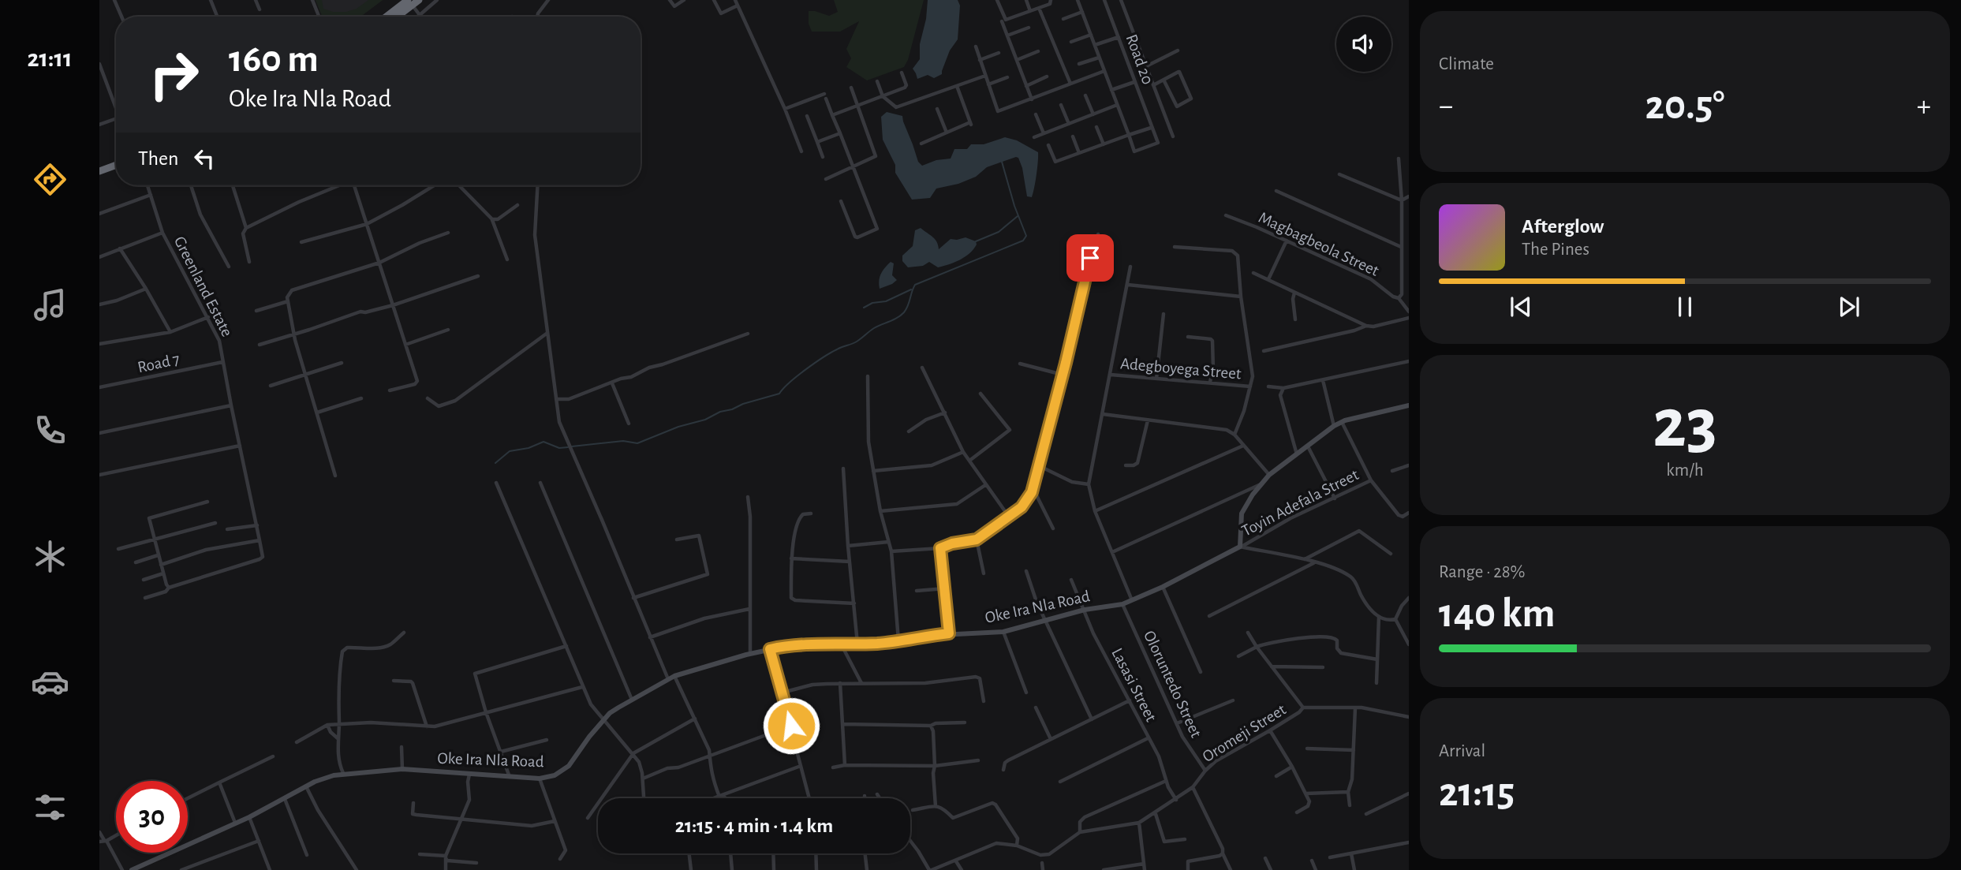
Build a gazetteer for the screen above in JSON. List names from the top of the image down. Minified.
{"streets":{"street":["Road 20","Magbagbeola Street","Greenland Estate","Road 7","Adegboyega Street","Toyin Adefala Street","Oke Ira Nla Road","Oloruntedo Street","Lasasi Street","Oromeji Street"]},"crossings":[["Greenland Estate","Road 7"],["Toyin Adefala Street","Oke Ira Nla Road"],["Oke Ira Nla Road","Oloruntedo Street"],["Oke Ira Nla Road","Lasasi Street"],["Oloruntedo Street","Oromeji Street"],["Lasasi Street","Oromeji Street"]],"page":{"tabs":"21:11","tile":["Climate",["23","km/h"],["Range · 28%","140 km"],["Arrival","21:15"]],"turn":["160 m","Oke Ira Nla Road"],"heat":["−","20.5°","+"],"then":"Then","song":["Afterglow","The Pines"],"limit":"30","trip":"21:15 · 4 min · 1.4 km"}}
